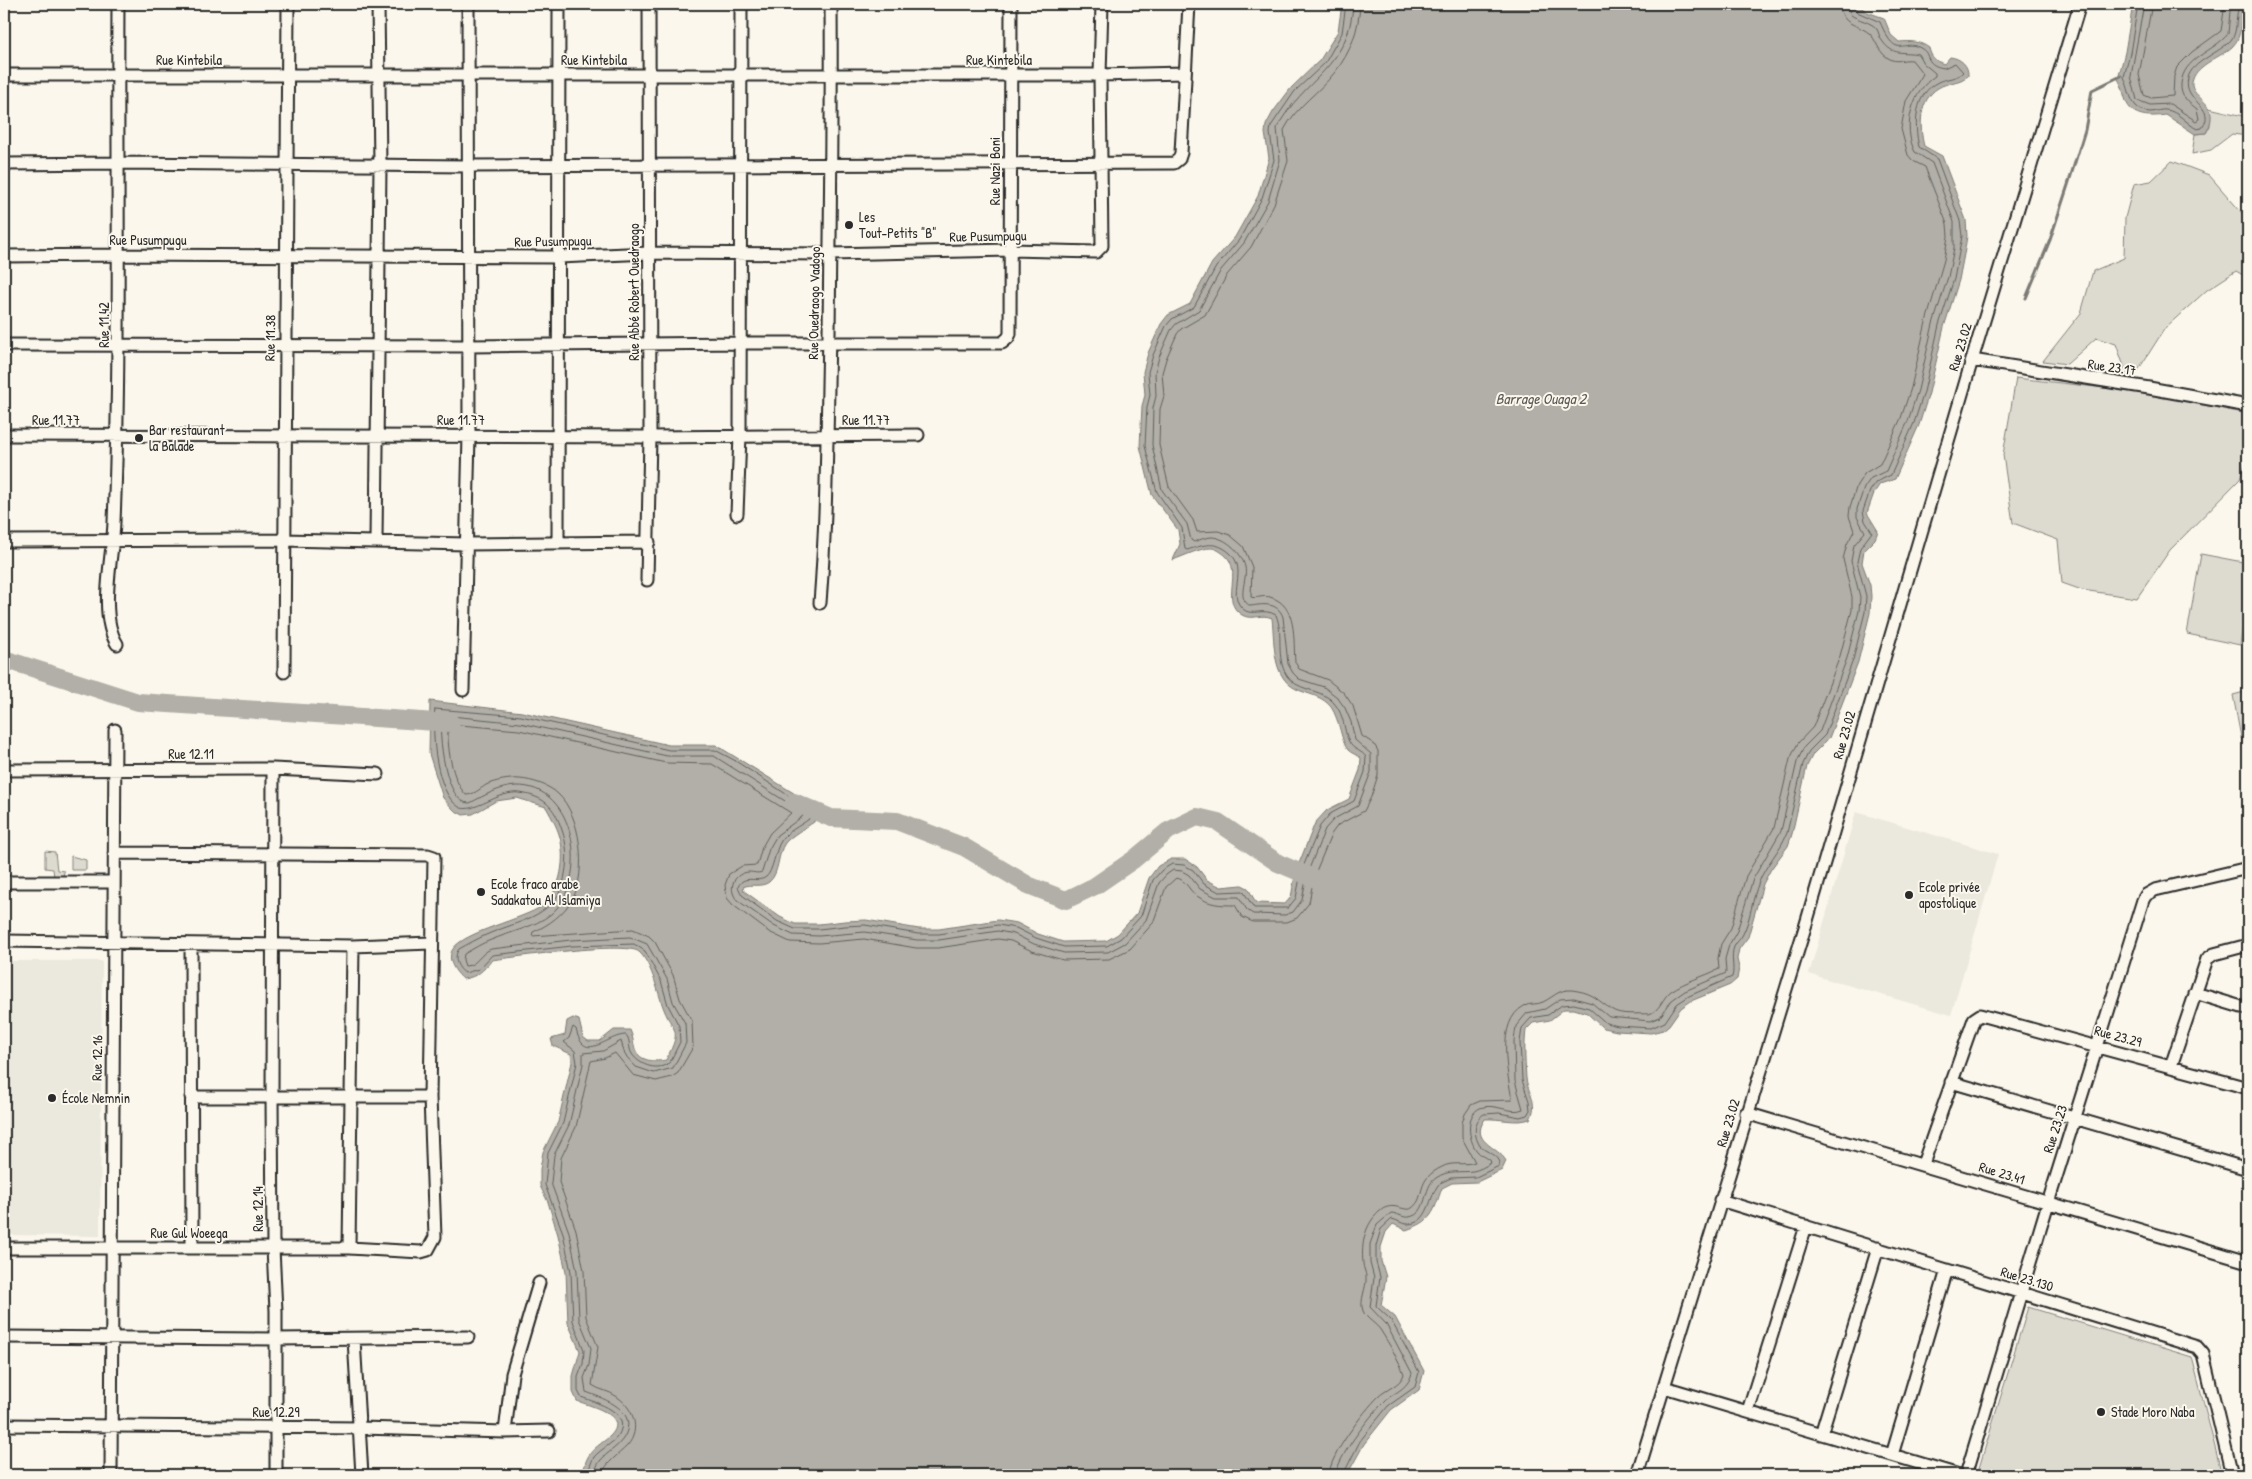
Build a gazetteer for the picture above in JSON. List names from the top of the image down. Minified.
{"streets":{"street":["Rue Kintebila","Rue Nazi Boni","Rue Pusumpugu","Rue Abbé Robert Ouedraogo","Rue Ouedraogo Vadogo","Rue 11.42","Rue 11.38","Rue 23.02","Rue 23.17","Rue 11.77","Rue 12.11","Rue 23.29","Rue 12.16","Rue 23.23","Rue 23.41","Rue 12.14","Rue Gul Woeega","Rue 23.130","Rue 12.29"]},"crossings":[["Rue Kintebila","Rue Nazi Boni"],["Rue Kintebila","Rue Abbé Robert Ouedraogo"],["Rue Kintebila","Rue Ouedraogo Vadogo"],["Rue Kintebila","Rue 11.42"],["Rue Kintebila","Rue 11.38"],["Rue Nazi Boni","Rue Pusumpugu"],["Rue Nazi Boni","Rue Ouedraogo Vadogo"],["Rue Pusumpugu","Rue Abbé Robert Ouedraogo"],["Rue Pusumpugu","Rue Ouedraogo Vadogo"],["Rue Pusumpugu","Rue 11.42"],["Rue Pusumpugu","Rue 11.38"],["Rue Abbé Robert Ouedraogo","Rue 11.77"],["Rue Ouedraogo Vadogo","Rue 11.77"],["Rue 11.42","Rue 11.77"],["Rue 11.38","Rue 11.77"],["Rue 23.02","Rue 23.17"],["Rue 23.02","Rue 23.41"],["Rue 23.02","Rue 23.130"],["Rue 12.11","Rue 12.16"],["Rue 12.11","Rue 12.14"],["Rue 23.29","Rue 23.23"],["Rue 12.16","Rue Gul Woeega"],["Rue 12.16","Rue 12.29"],["Rue 23.23","Rue 23.41"],["Rue 23.23","Rue 23.130"],["Rue 12.14","Rue Gul Woeega"],["Rue 12.14","Rue 12.29"]],"water":["Barrage Ouaga 2"],"places":["Les Tout-Petits \"B\"","Bar restaurant la Balade","Ecole fraco arabe Sadakatou Al Islamiya","Ecole privée apostolique","École Nemnin","Stade Moro Naba"]}
